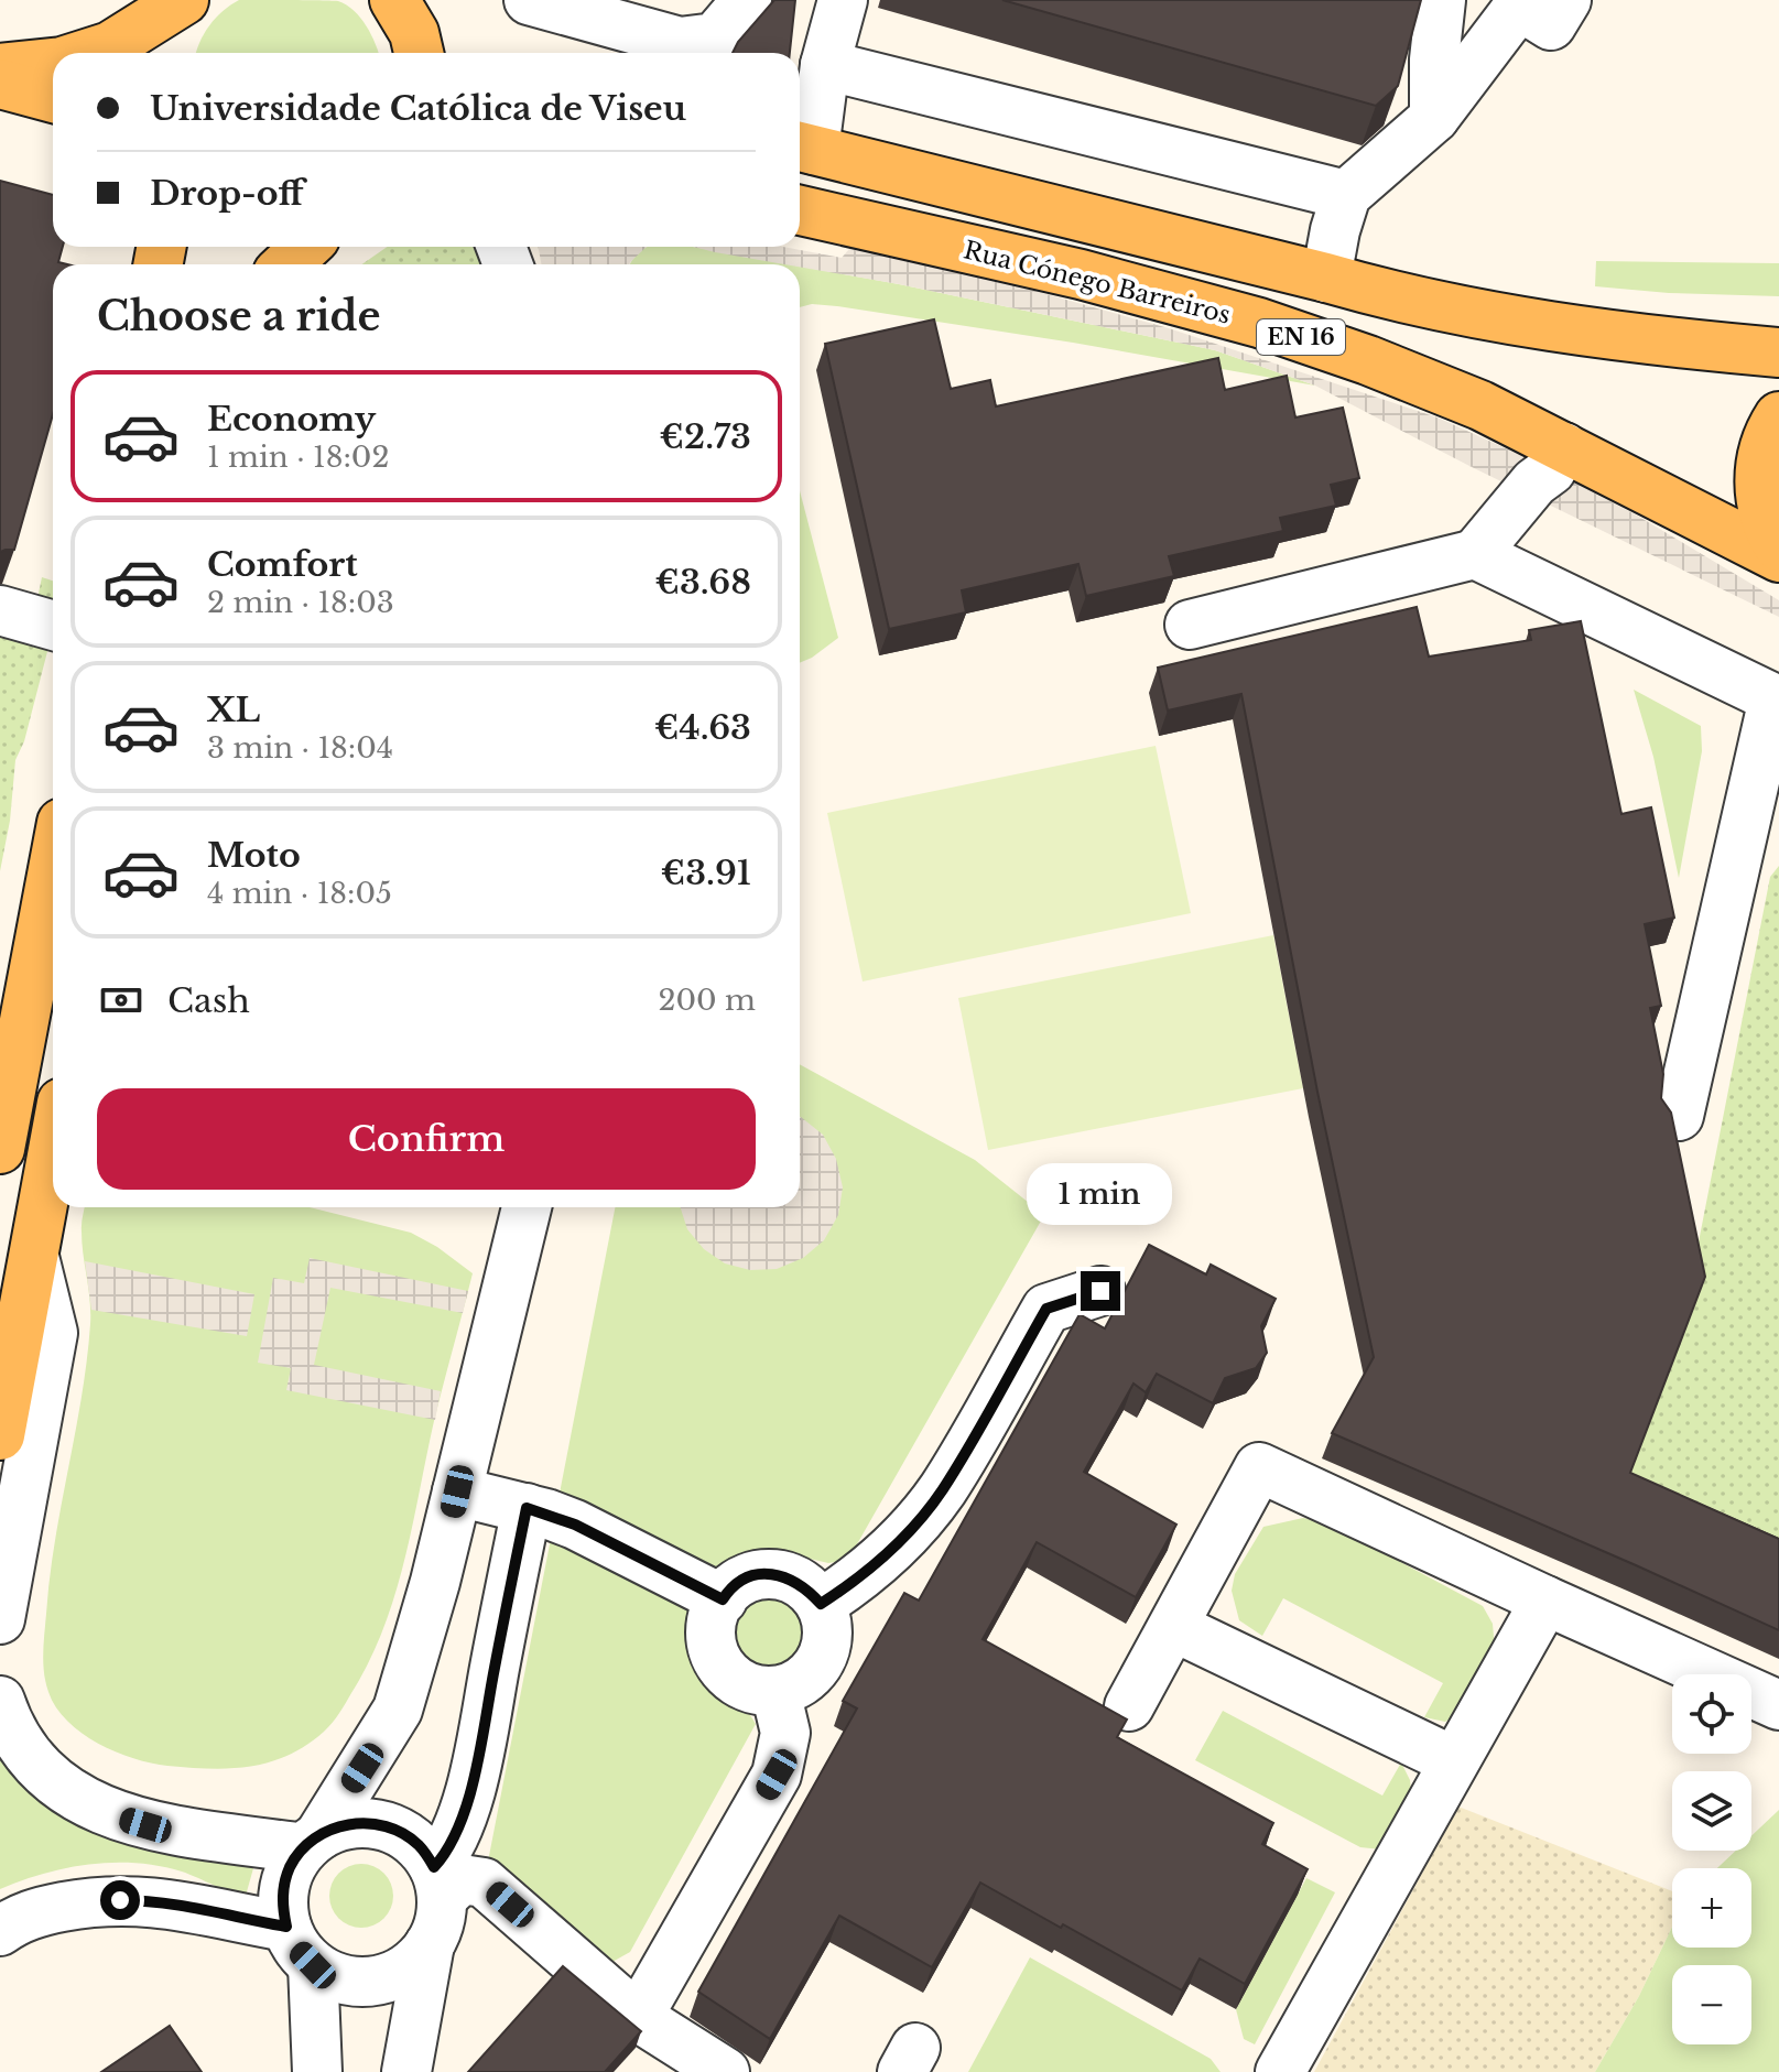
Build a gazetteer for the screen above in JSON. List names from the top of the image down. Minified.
{"streets":{"main road":["Rua Cónego Barreiros","EN 16"]},"page":{"banner":["Universidade Católica de Viseu","Drop-off"],"heading":"Choose a ride","list":[{"name":"Economy","note":"1 min · 18:02","value":"€2.73"},{"name":"Comfort","note":"2 min · 18:03","value":"€3.68"},{"name":"XL","note":"3 min · 18:04","value":"€4.63"},{"name":"Moto","note":"4 min · 18:05","value":"€3.91"}],"pay":["Cash","200 m"],"buttons":"Confirm","bubble":"1 min","map_buttons":["+","−"]}}
